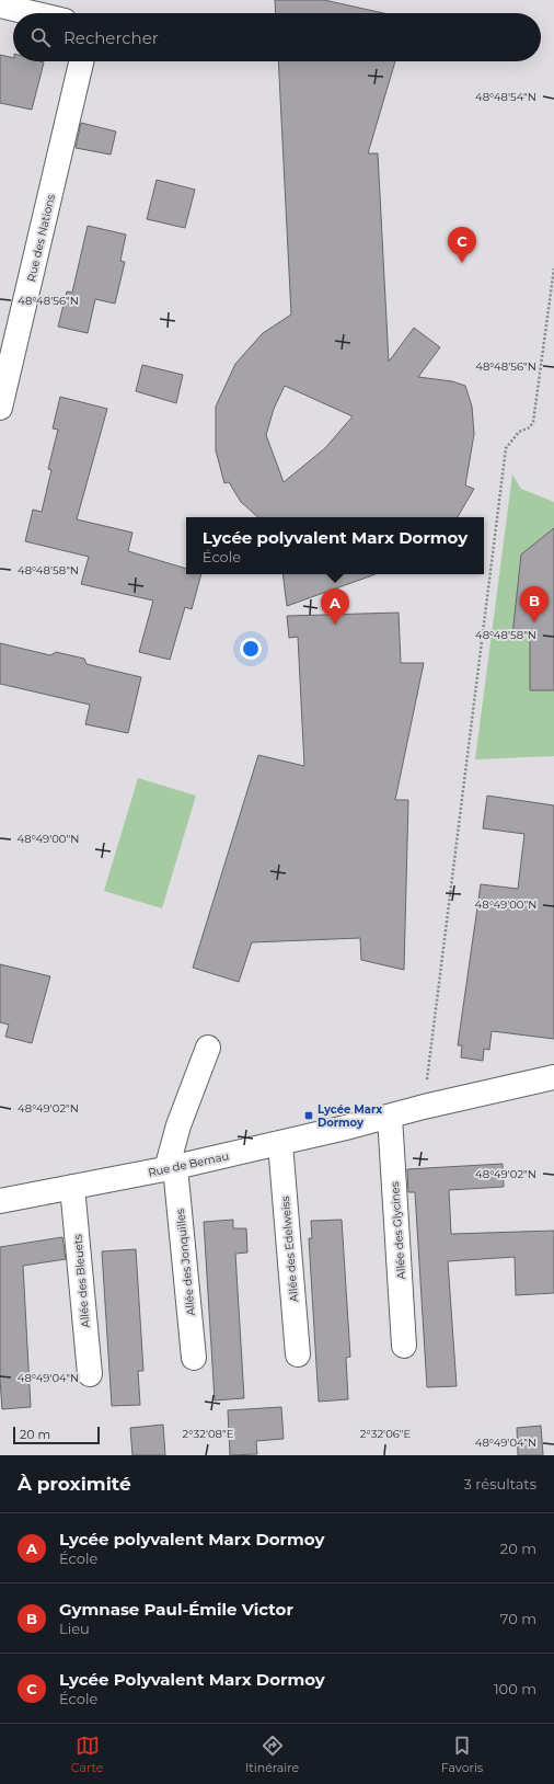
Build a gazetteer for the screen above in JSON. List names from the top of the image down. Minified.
{"streets":{"street":["Rue des Nations","Rue de Bernau","Allée des Glycines","Allée des Edelweiss","Allée des Jonquilles","Allée des Bleuets"]},"crossings":[["Rue de Bernau","Allée des Glycines"],["Rue de Bernau","Allée des Edelweiss"],["Rue de Bernau","Allée des Jonquilles"],["Rue de Bernau","Allée des Bleuets"]],"places":{"transit":["Lycée Marx Dormoy"]},"scale_bar":"20 m","page":{"search":"Rechercher","pins":["C","B","A"],"popup":["Lycée polyvalent Marx Dormoy","École"],"scale":"20 m","heading":["À proximité","3 résultats"],"list":[{"mark":"A","name":"Lycée polyvalent Marx Dormoy","note":"École","value":"20 m"},{"mark":"B","name":"Gymnase Paul-Émile Victor","note":"Lieu","value":"70 m"},{"mark":"C","name":"Lycée Polyvalent Marx Dormoy","note":"École","value":"100 m"}],"nav":["Carte","Itinéraire","Favoris"]},"coordinates":["48°48'54\"N","48°48'56\"N","48°48'58\"N","48°49'00\"N","48°49'02\"N","48°49'04\"N","2°32'08\"E","2°32'06\"E"]}
